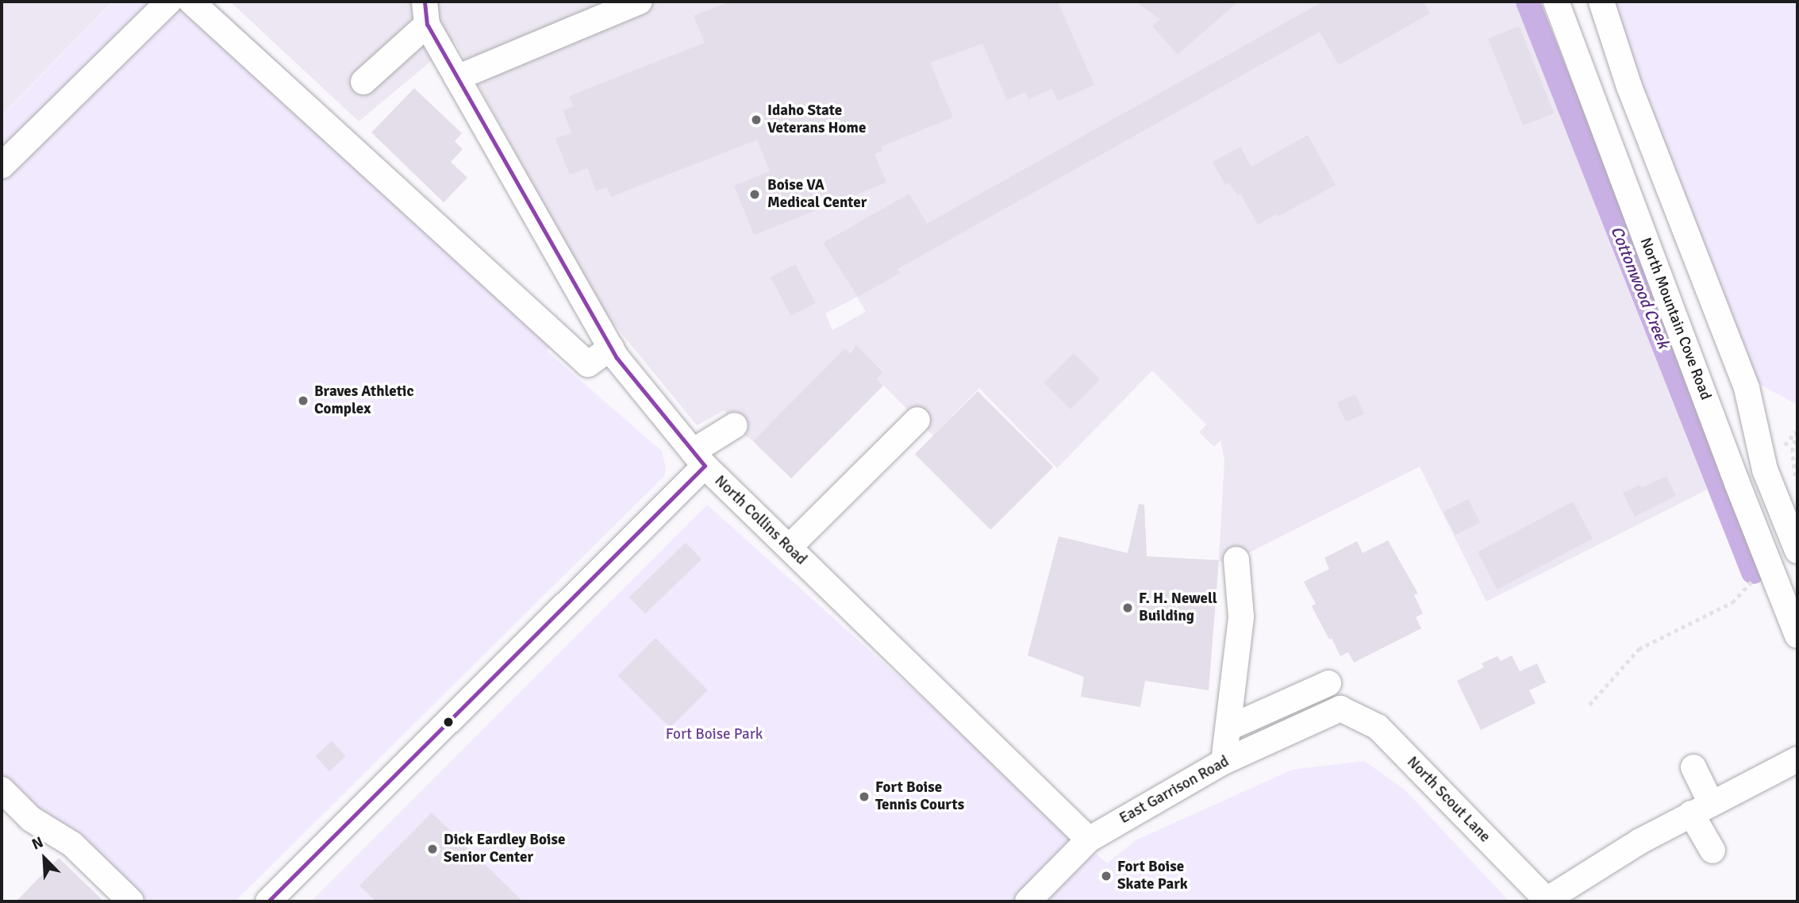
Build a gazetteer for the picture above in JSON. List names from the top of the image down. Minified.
{"streets":{"street":["North Mountain Cove Road","North Collins Road","East Garrison Road","North Scout Lane"]},"crossings":[["North Collins Road","East Garrison Road"],["East Garrison Road","North Scout Lane"]],"water":["Cottonwood Creek"],"parks":["Fort Boise Park"],"places":["Idaho State Veterans Home","Boise VA Medical Center","Braves Athletic Complex","F. H. Newell Building","Fort Boise Tennis Courts","Dick Eardley Boise Senior Center","Fort Boise Skate Park"],"north":"top left"}
